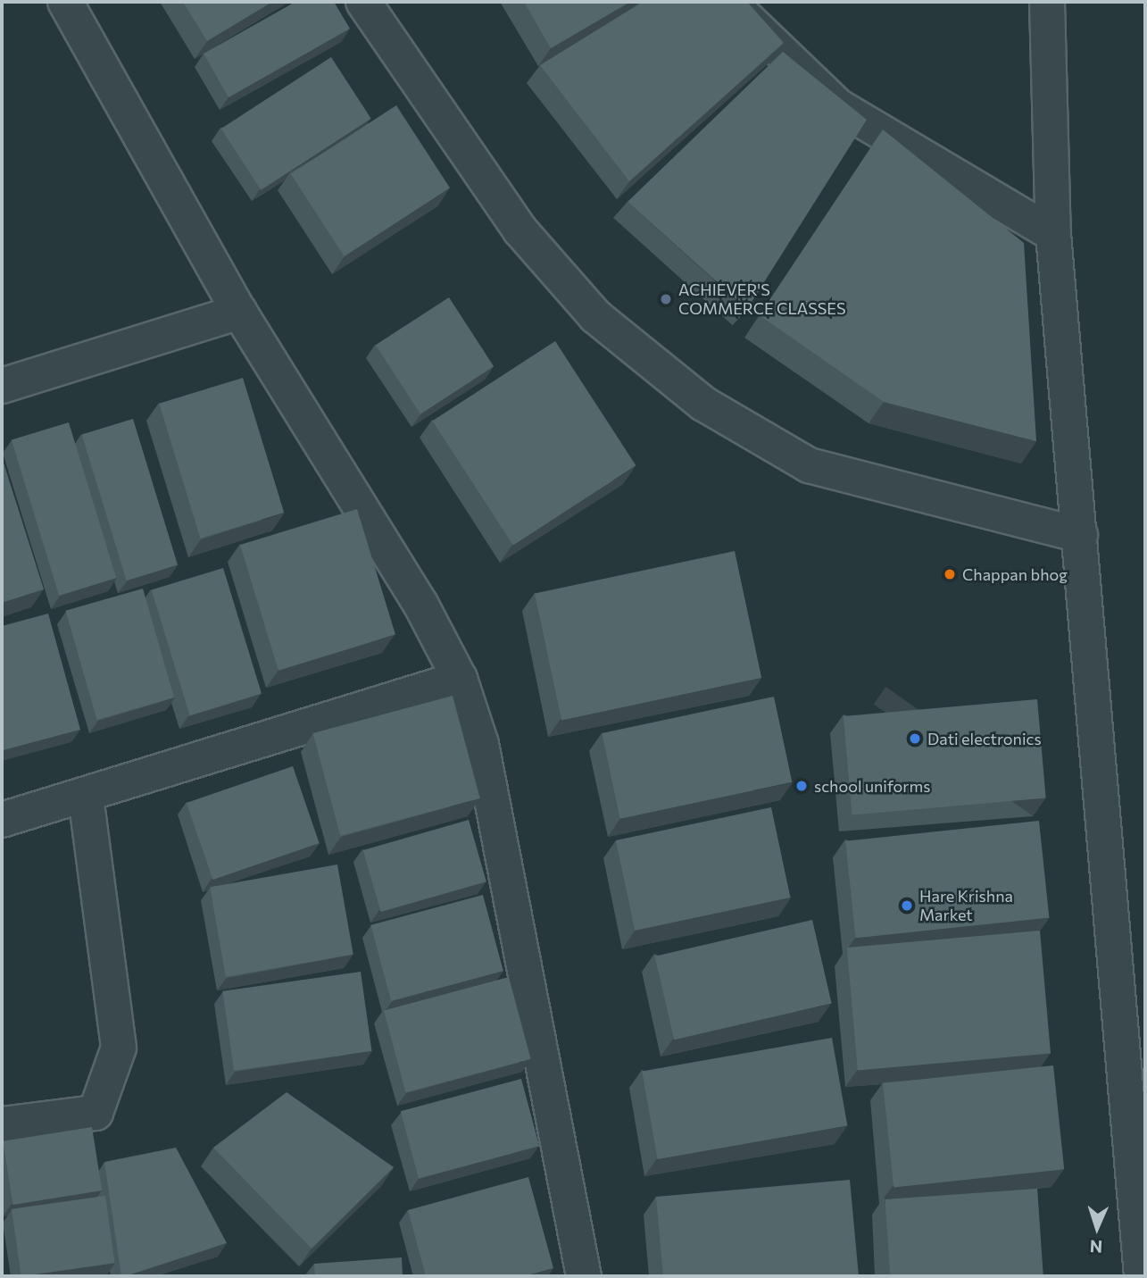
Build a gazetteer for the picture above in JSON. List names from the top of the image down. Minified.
{"places":["ACHIEVER'S COMMERCE CLASSES","Chappan bhog","Dati electronics","school uniforms","Hare Krishna Market"],"north":"bottom"}
